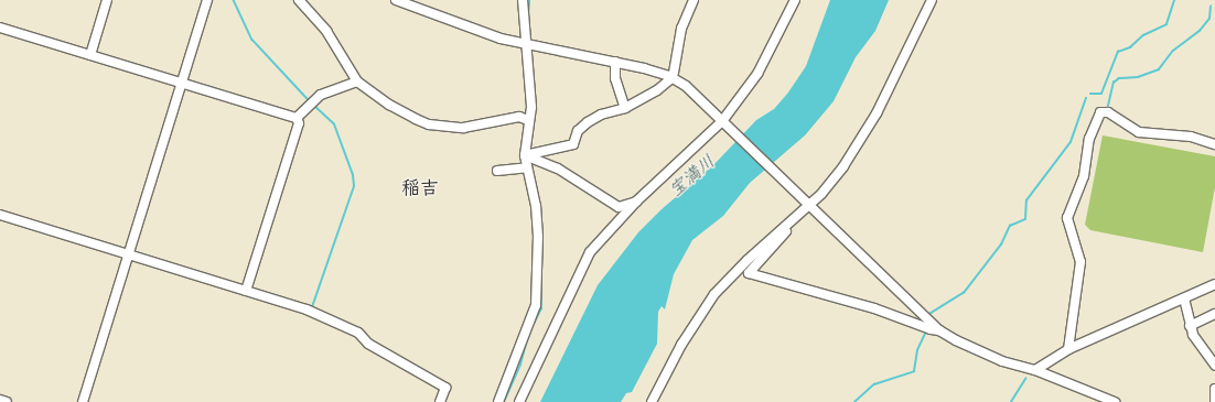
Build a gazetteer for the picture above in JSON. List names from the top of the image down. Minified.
{"districts":["稲吉"],"water":["宝満川"]}
